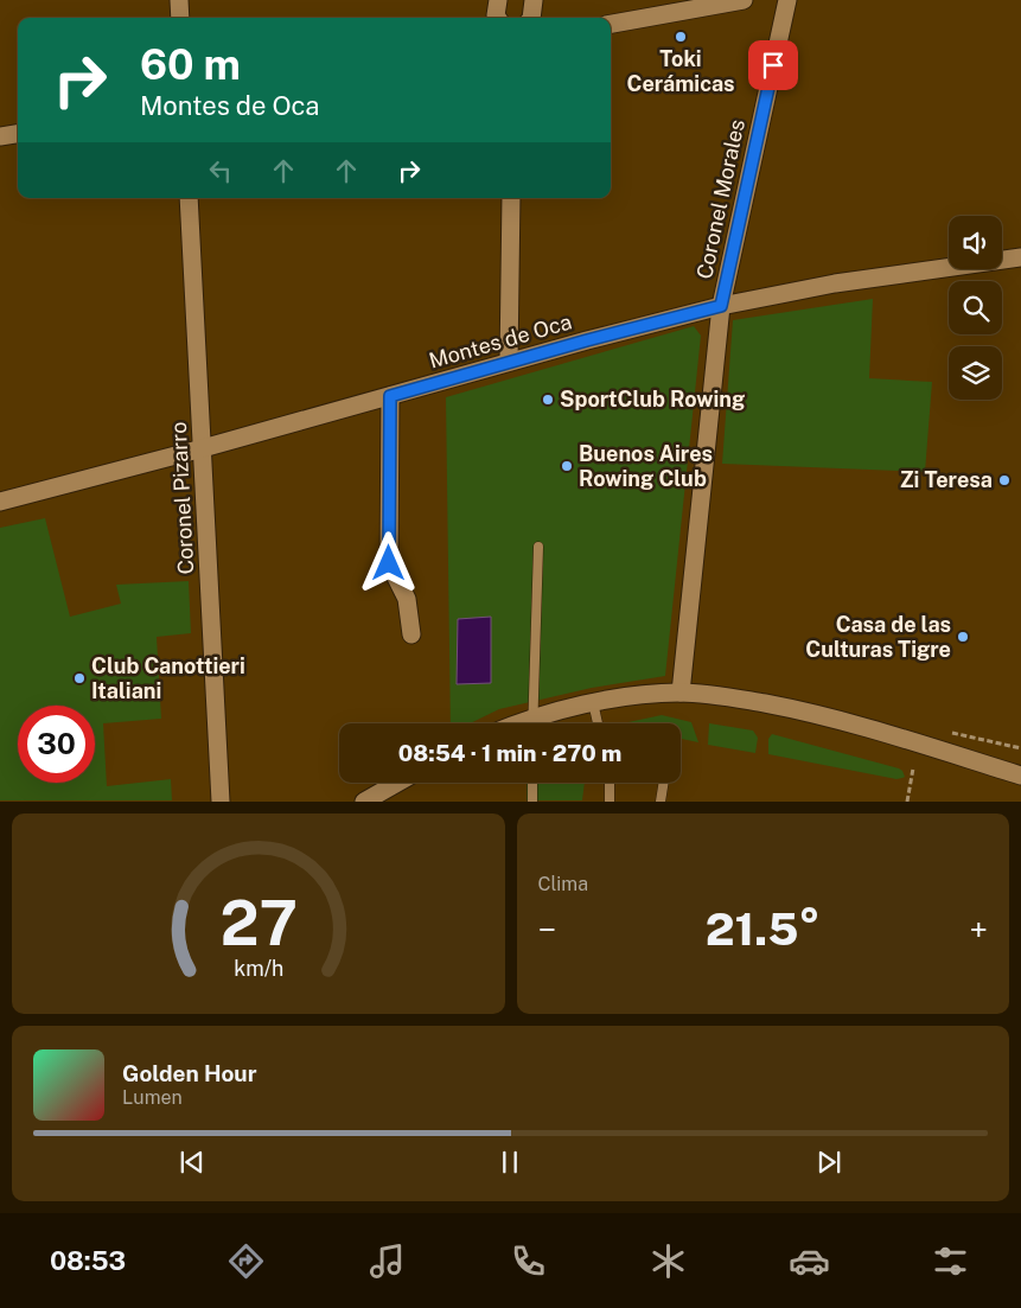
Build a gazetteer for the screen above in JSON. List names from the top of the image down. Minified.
{"streets":{"street":["Coronel Morales","Montes de Oca","Coronel Pizarro"]},"crossings":[["Coronel Morales","Montes de Oca"],["Montes de Oca","Coronel Pizarro"]],"places":["Toki Cerámicas","SportClub Rowing","Buenos Aires Rowing Club","Zi Teresa","Casa de las Culturas Tigre","Club Canottieri Italiani"],"page":{"turn":["60 m","Montes de Oca"],"limit":"30","trip":"08:54 · 1 min · 270 m","tile":"Clima","heat":["−","21.5°","+"],"song":["Golden Hour","Lumen"],"tabs":"08:53","gauge":["27","km/h"]}}
